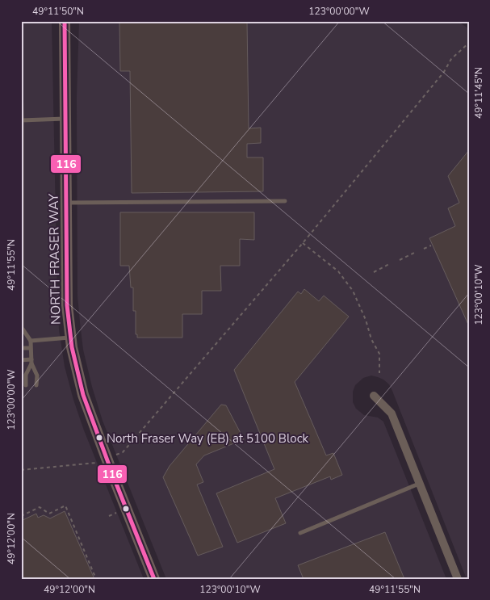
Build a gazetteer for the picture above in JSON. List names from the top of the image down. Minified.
{"streets":{"street":["NORTH FRASER WAY"]},"places":["North Fraser Way (EB) at 5100 Block"],"lines":["transit line 116"],"coordinates":["49°11'50\"N","123°00'00\"W","49°11'45\"N","49°11'55\"N","123°00'10\"W","49°12'00\"N"]}
